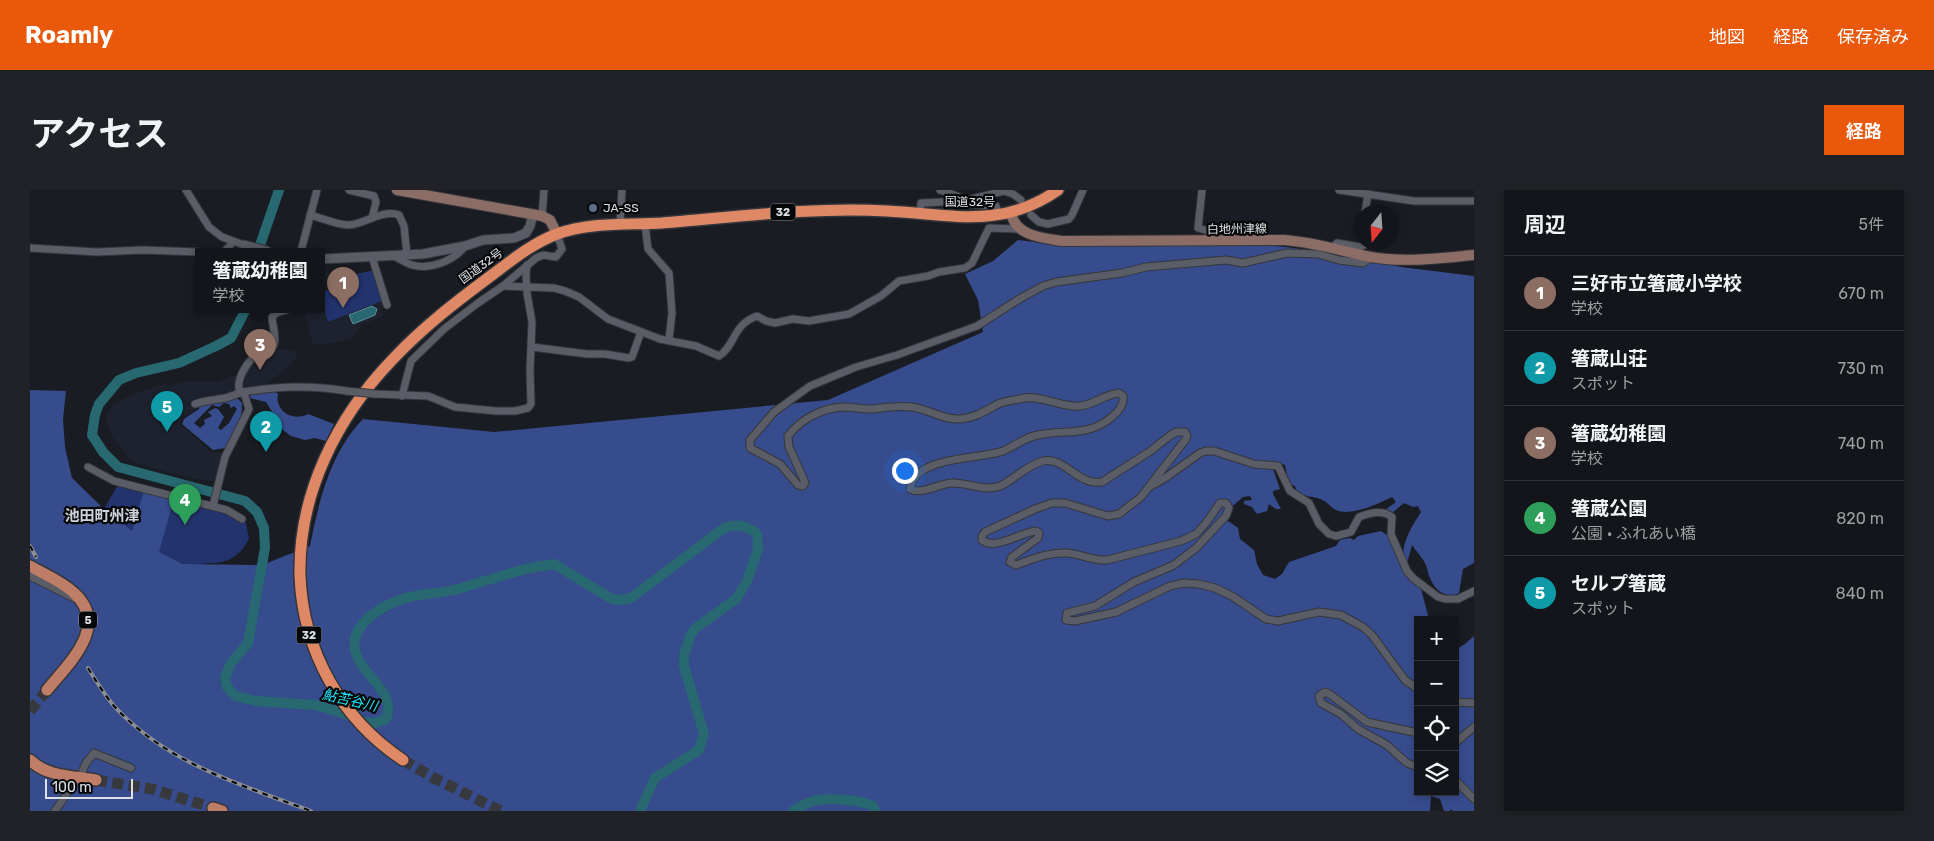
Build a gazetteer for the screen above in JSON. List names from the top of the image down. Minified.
{"streets":{"highway":["国道32号","32"],"main road":["白地州津線","5"]},"districts":["池田町州津"],"water":["鮎苦谷川"],"places":["JA-SS"],"scale_bar":"100 m","north":"bottom","page":{"header":"Roamly","nav":["地図","経路","保存済み"],"title":"アクセス","buttons":"経路","heading":["周辺","5件"],"popup":["箸蔵幼稚園","学校"],"list":[{"mark":"1","name":"三好市立箸蔵小学校","note":"学校","value":"670 m"},{"mark":"2","name":"箸蔵山荘","note":"スポット","value":"730 m"},{"mark":"3","name":"箸蔵幼稚園","note":"学校","value":"740 m"},{"mark":"4","name":"箸蔵公園","note":"公園 · ふれあい橋","value":"820 m"},{"mark":"5","name":"セルプ箸蔵","note":"スポット","value":"840 m"}],"pins":["1","3","5","2","4"],"map_buttons":["+","−"],"scale":"100 m"}}
